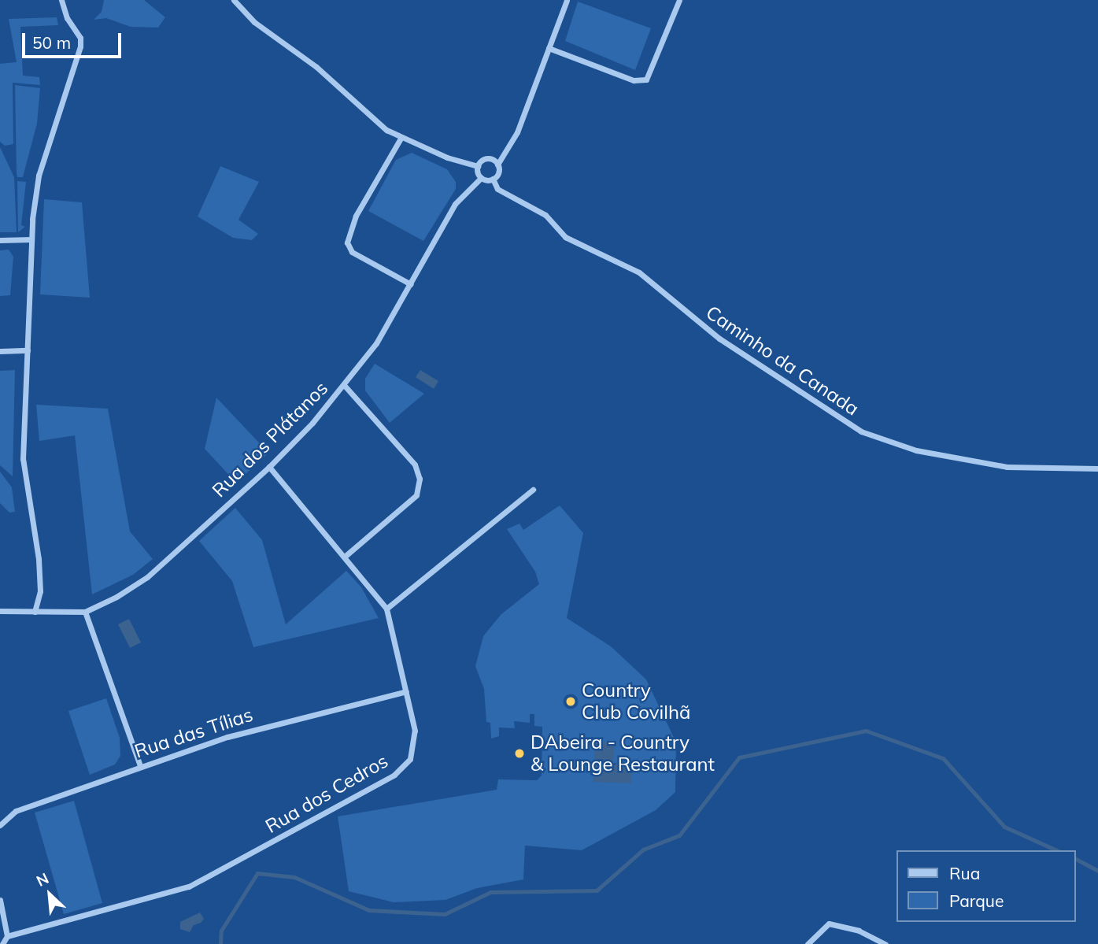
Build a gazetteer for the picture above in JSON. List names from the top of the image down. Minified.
{"streets":{"street":["Caminho da Canada","Rua dos Plátanos","Rua das Tílias","Rua dos Cedros"]},"crossings":[["Caminho da Canada","Rua dos Plátanos"],["Rua dos Plátanos","Rua dos Cedros"],["Rua das Tílias","Rua dos Cedros"]],"places":["Country Club Covilhã","DAbeira - Country & Lounge Restaurant"],"legend":["Rua","Parque"],"scale_bar":"50 m","north":"top left"}
